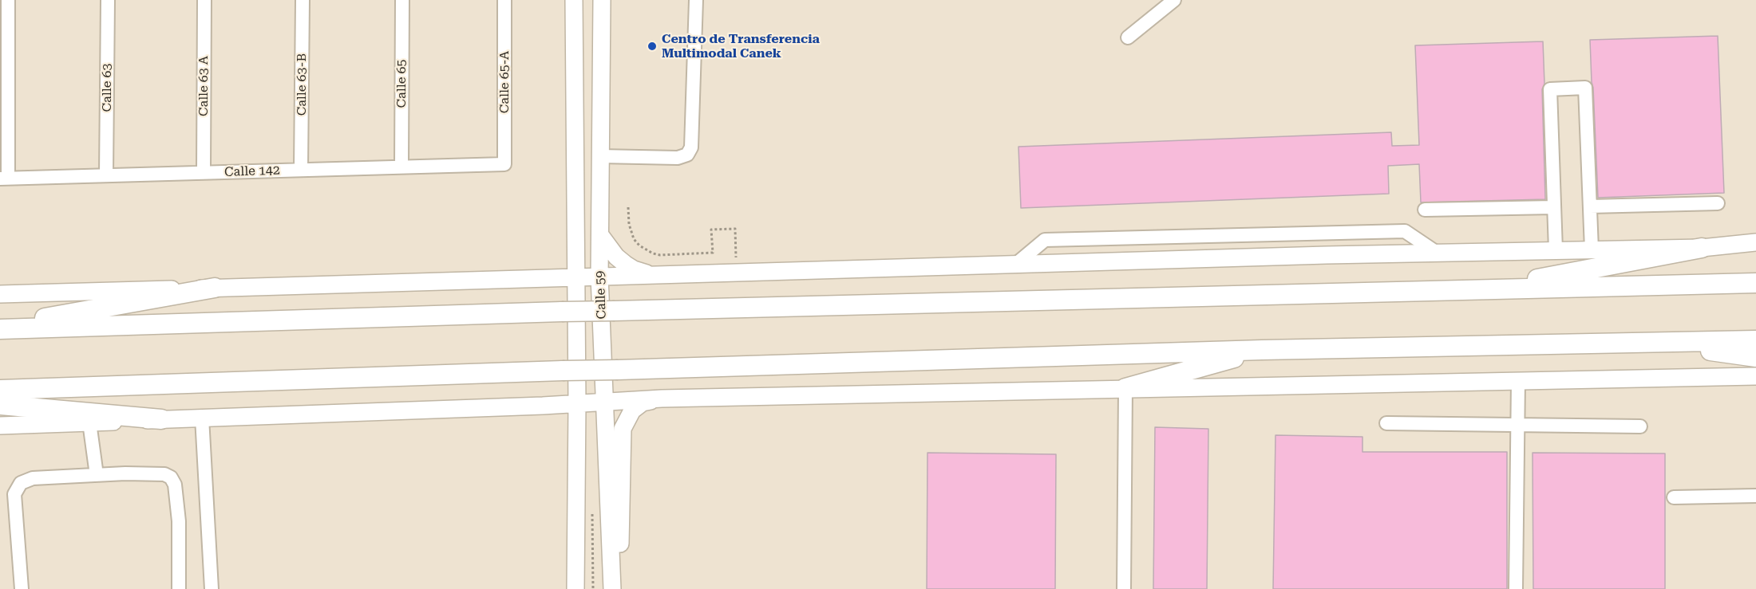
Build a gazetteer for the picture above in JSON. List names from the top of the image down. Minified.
{"streets":{"main road":["Calle 59"],"street":["Calle 65-A","Calle 65","Calle 63-B","Calle 63 A","Calle 63","Calle 142"]},"crossings":[["Calle 65-A","Calle 142"],["Calle 65","Calle 142"],["Calle 63-B","Calle 142"],["Calle 63 A","Calle 142"],["Calle 63","Calle 142"]],"places":["Centro de Transferencia Multimodal Canek"]}
